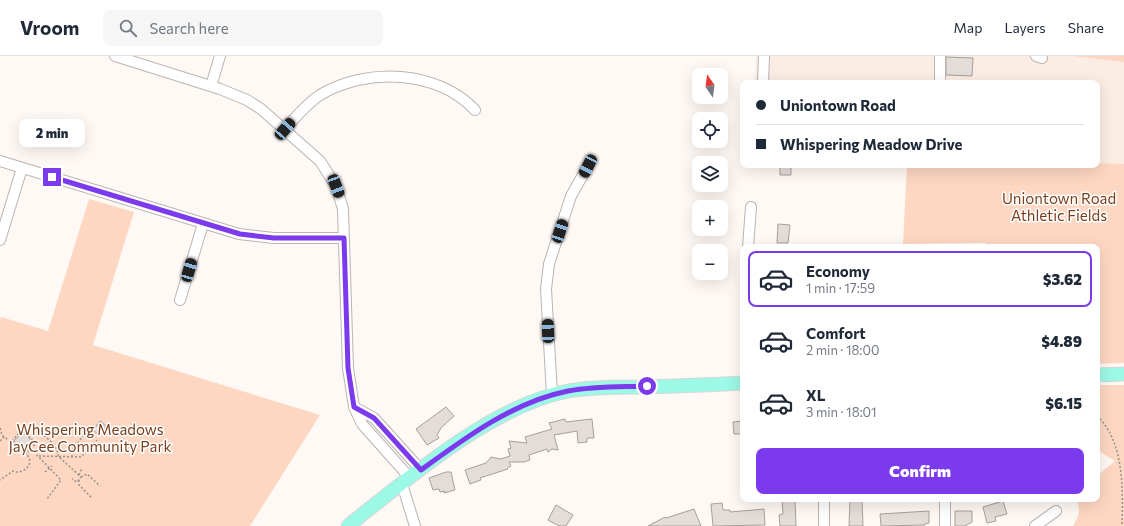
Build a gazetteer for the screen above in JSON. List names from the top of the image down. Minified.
{"parks":["Uniontown Road Athletic Fields","Whispering Meadows JayCee Community Park"],"north":"top","page":{"header":"Vroom","search":"Search here","nav":["Map","Layers","Share"],"map_buttons":["+","−"],"banner":["Uniontown Road","Whispering Meadow Drive"],"bubble":"2 min","list":[{"name":"Economy","note":"1 min · 17:59","value":"$3.62"},{"name":"Comfort","note":"2 min · 18:00","value":"$4.89"},{"name":"XL","note":"3 min · 18:01","value":"$6.15"}],"buttons":"Confirm"}}
